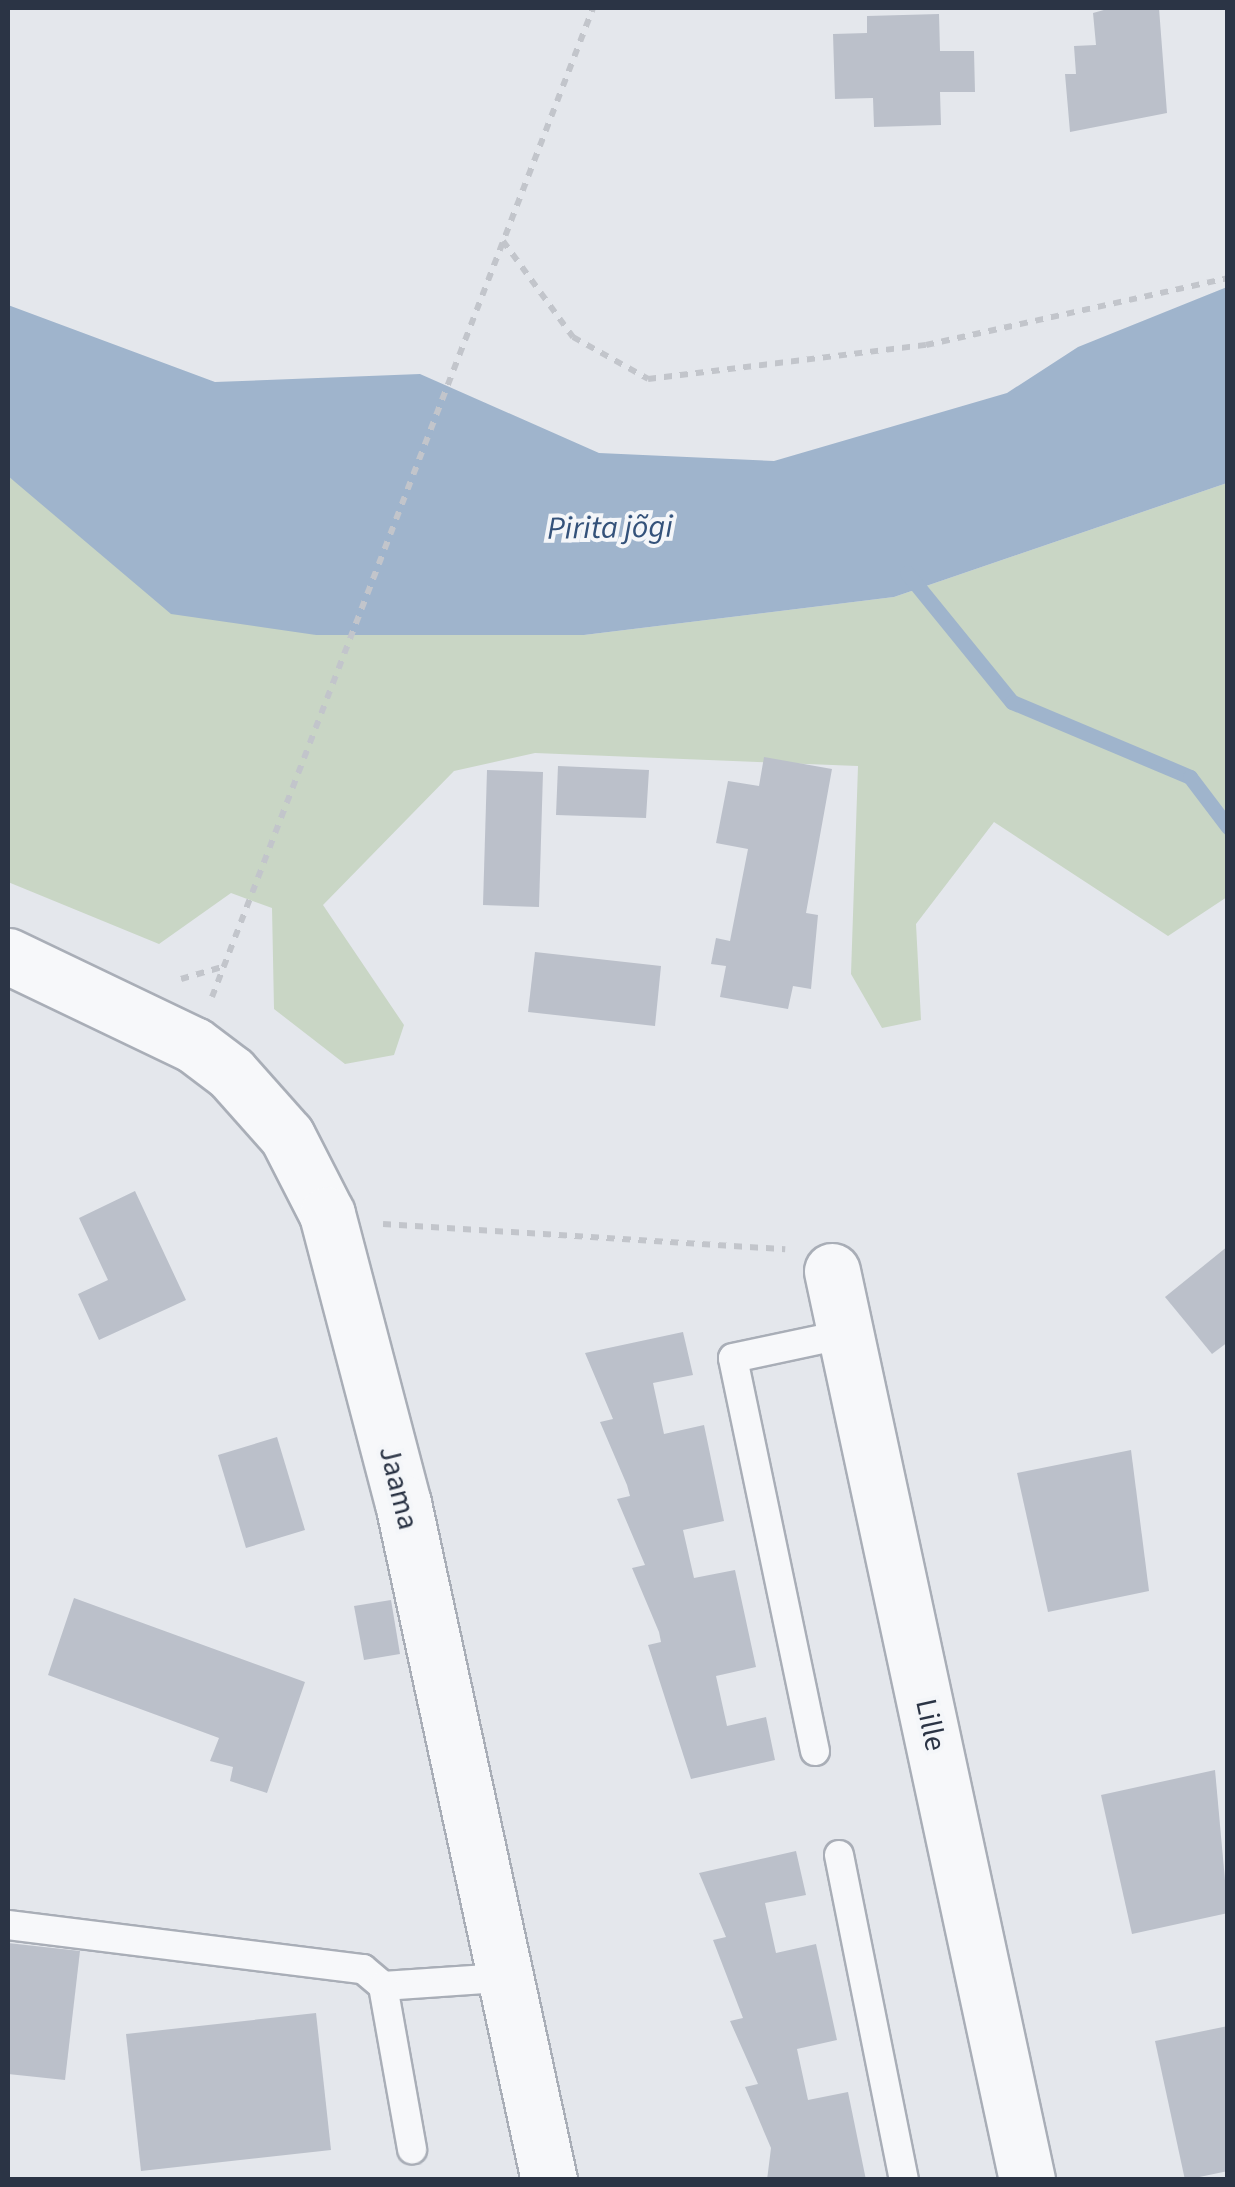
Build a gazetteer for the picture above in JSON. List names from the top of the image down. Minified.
{"streets":{"street":["Jaama","Lille"]},"water":["Pirita jõgi"]}
